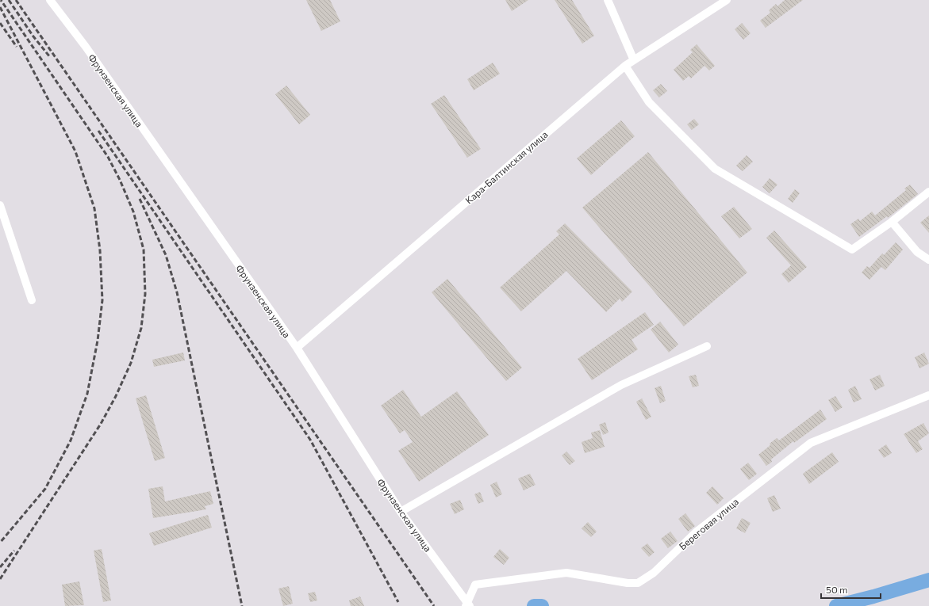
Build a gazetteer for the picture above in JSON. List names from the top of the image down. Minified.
{"streets":{"street":["Фрунзенская улица","Кара-Балтинская улица","Береговая улица"]},"crossings":[["Фрунзенская улица","Кара-Балтинская улица"],["Фрунзенская улица","Береговая улица"]],"scale_bar":"50 m"}
